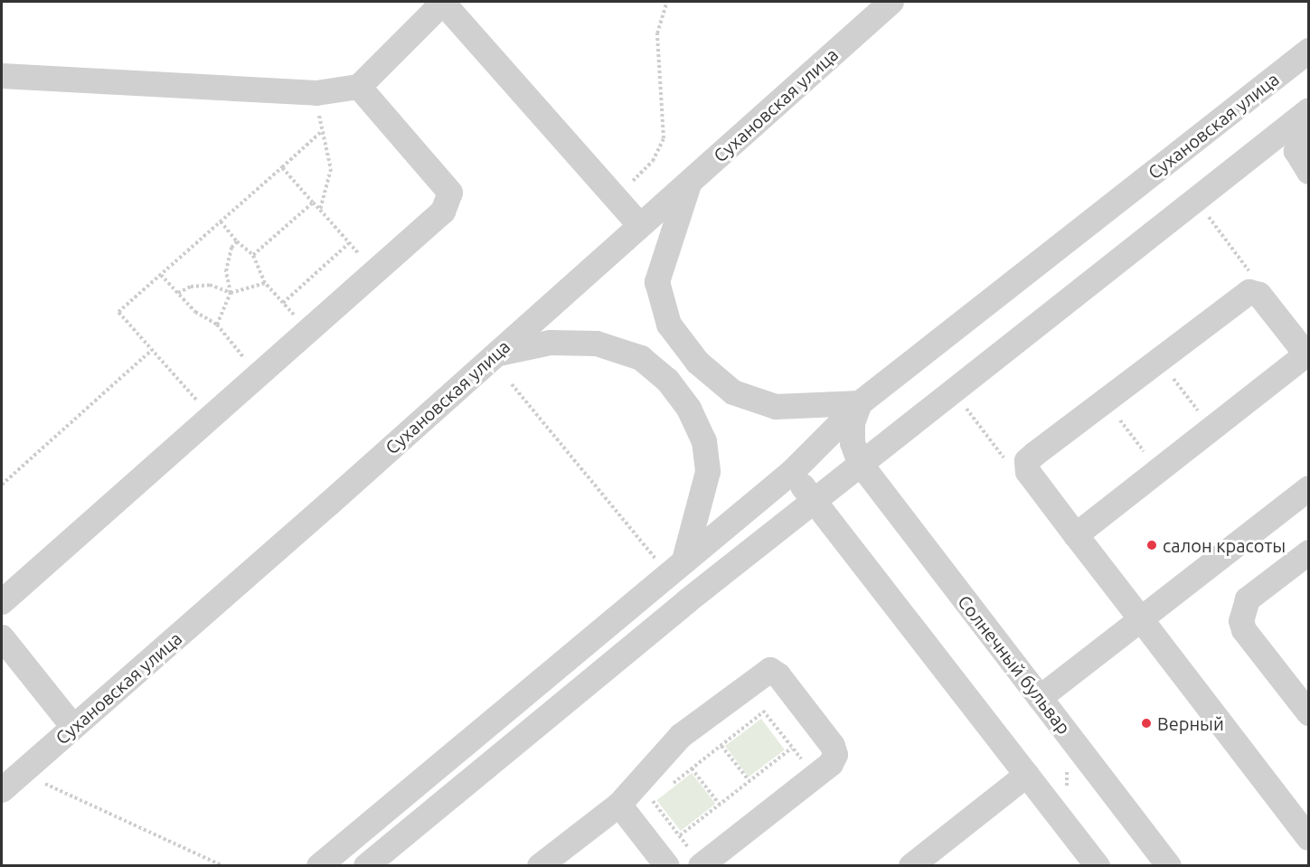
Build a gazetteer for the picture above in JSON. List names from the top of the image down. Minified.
{"streets":{"street":["Сухановская улица","Солнечный бульвар"]},"places":["салон красоты","Верный"]}
